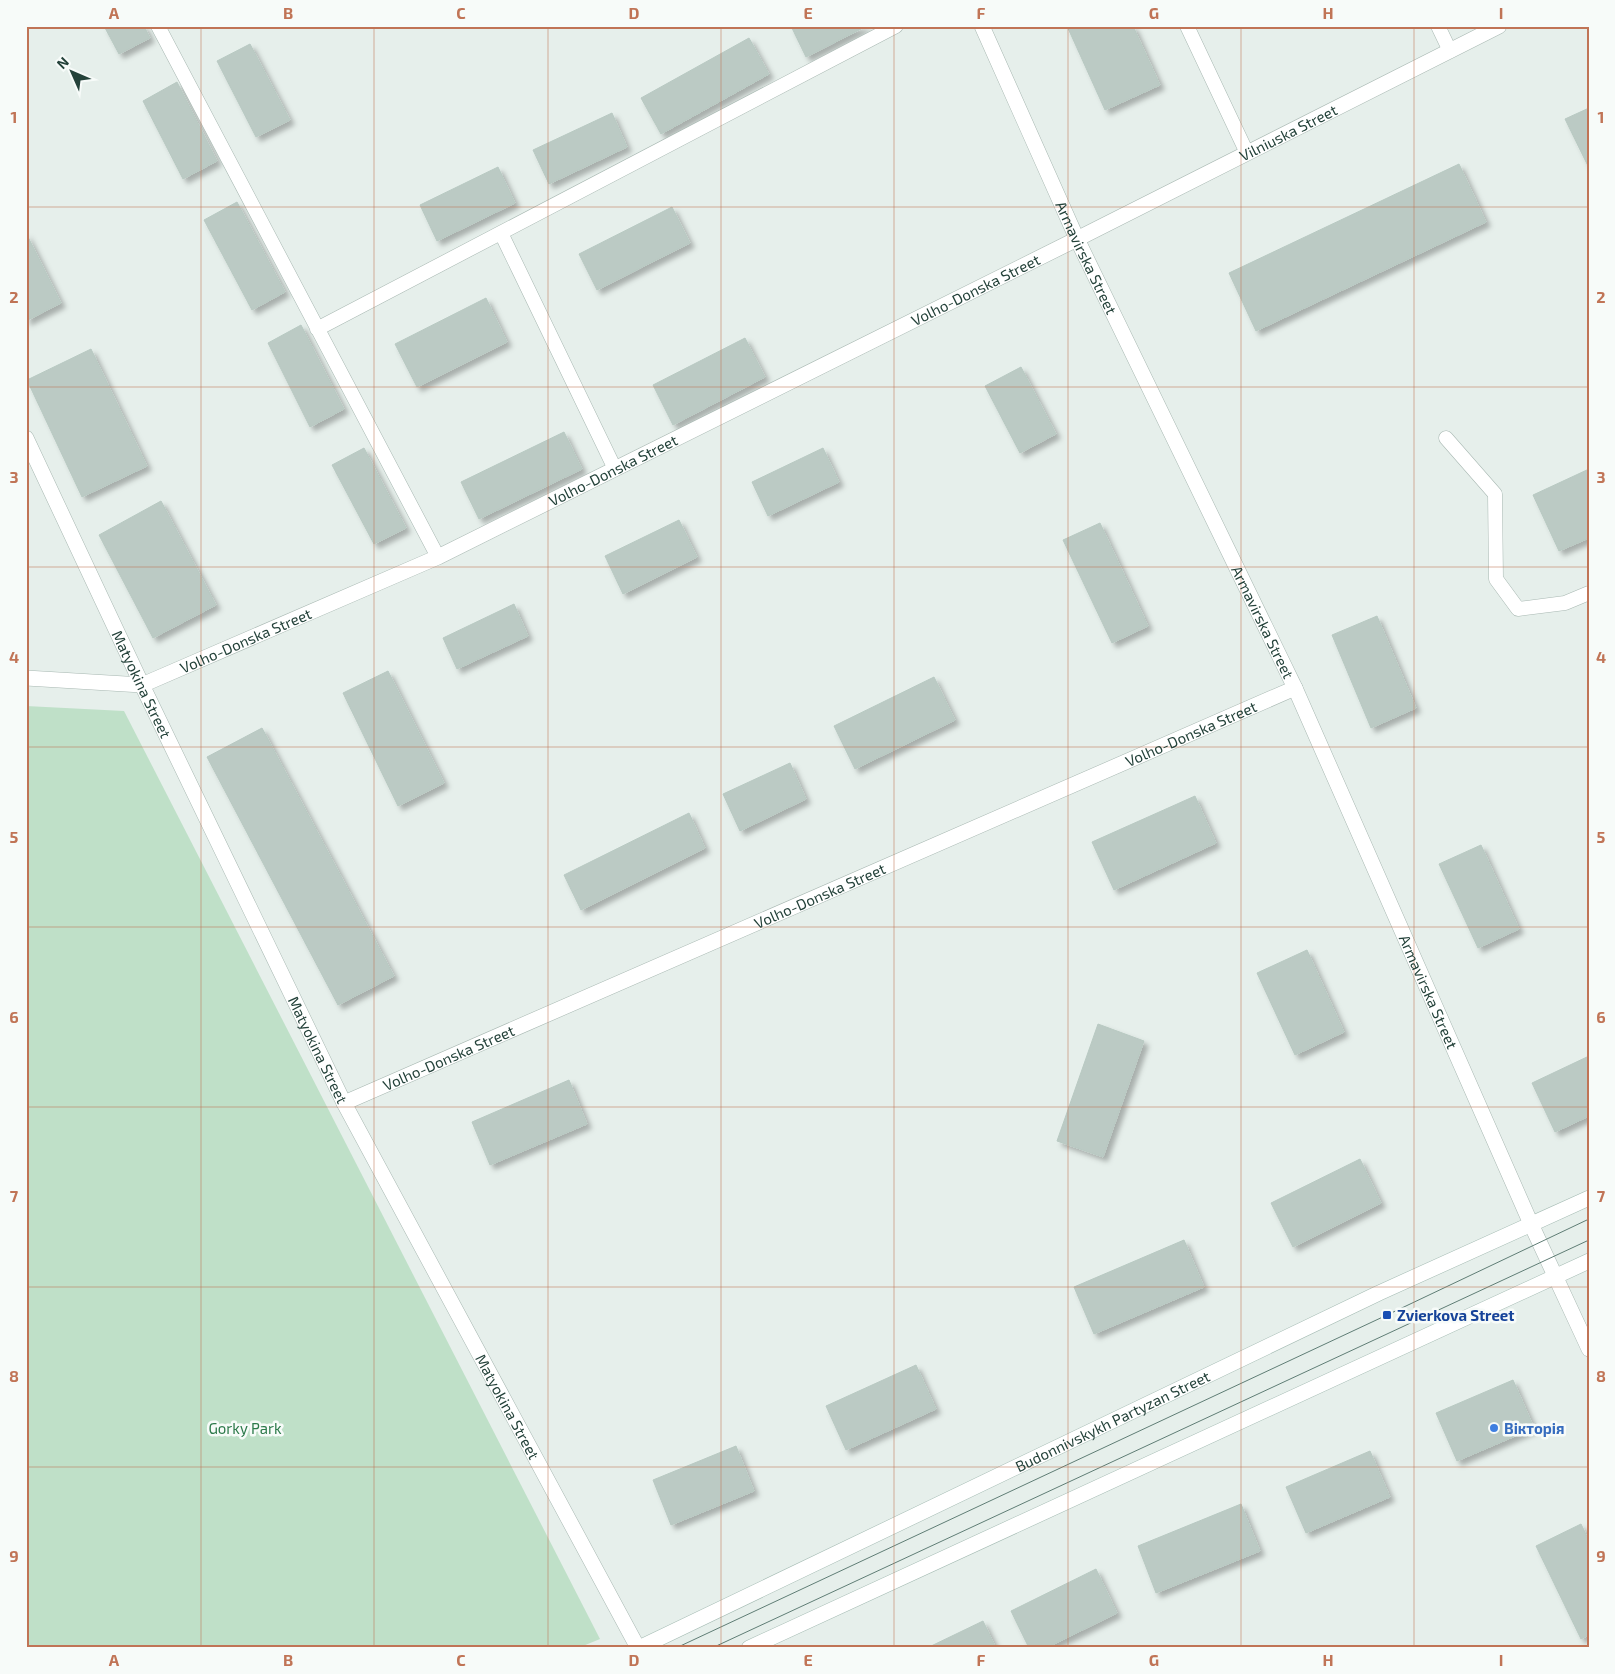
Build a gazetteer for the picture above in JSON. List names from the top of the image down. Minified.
{"streets":{"street":["Vilniuska Street","Armavirska Street","Volho-Donska Street","Matyokina Street","Budonnivskykh Partyzan Street"]},"crossings":[["Vilniuska Street","Armavirska Street"],["Vilniuska Street","Volho-Donska Street"],["Armavirska Street","Volho-Donska Street"],["Armavirska Street","Budonnivskykh Partyzan Street"],["Volho-Donska Street","Matyokina Street"],["Matyokina Street","Budonnivskykh Partyzan Street"]],"parks":["Gorky Park"],"places":{"transit":["Zvierkova Street"],"other":["Вікторія"]},"north":"top left","grid":{"columns":["A","B","C","D","E","F","G","H","I"],"rows":["1","2","3","4","5","6","7","8","9"]}}
